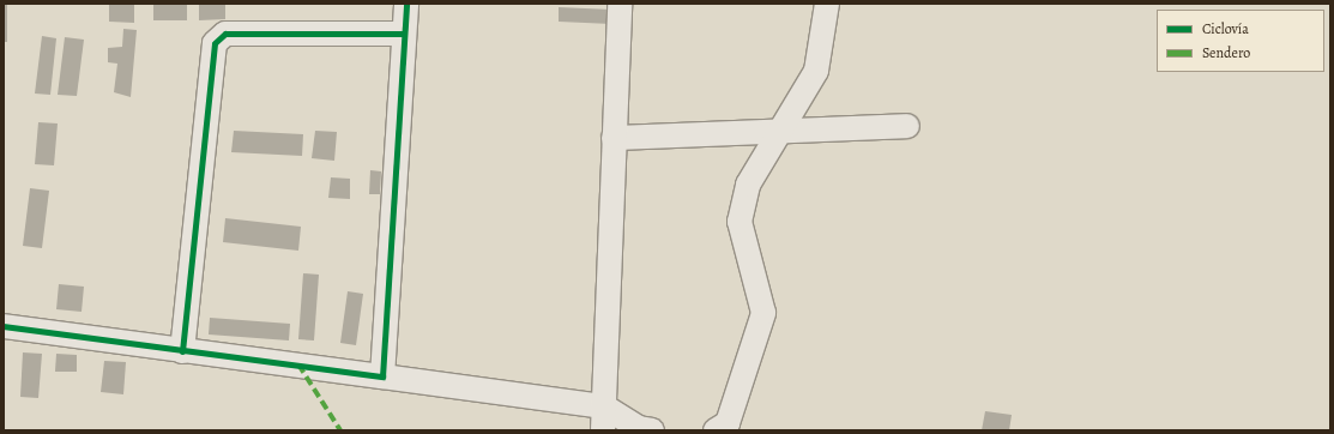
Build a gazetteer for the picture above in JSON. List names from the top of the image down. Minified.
{"legend":["Ciclovía","Sendero"]}
